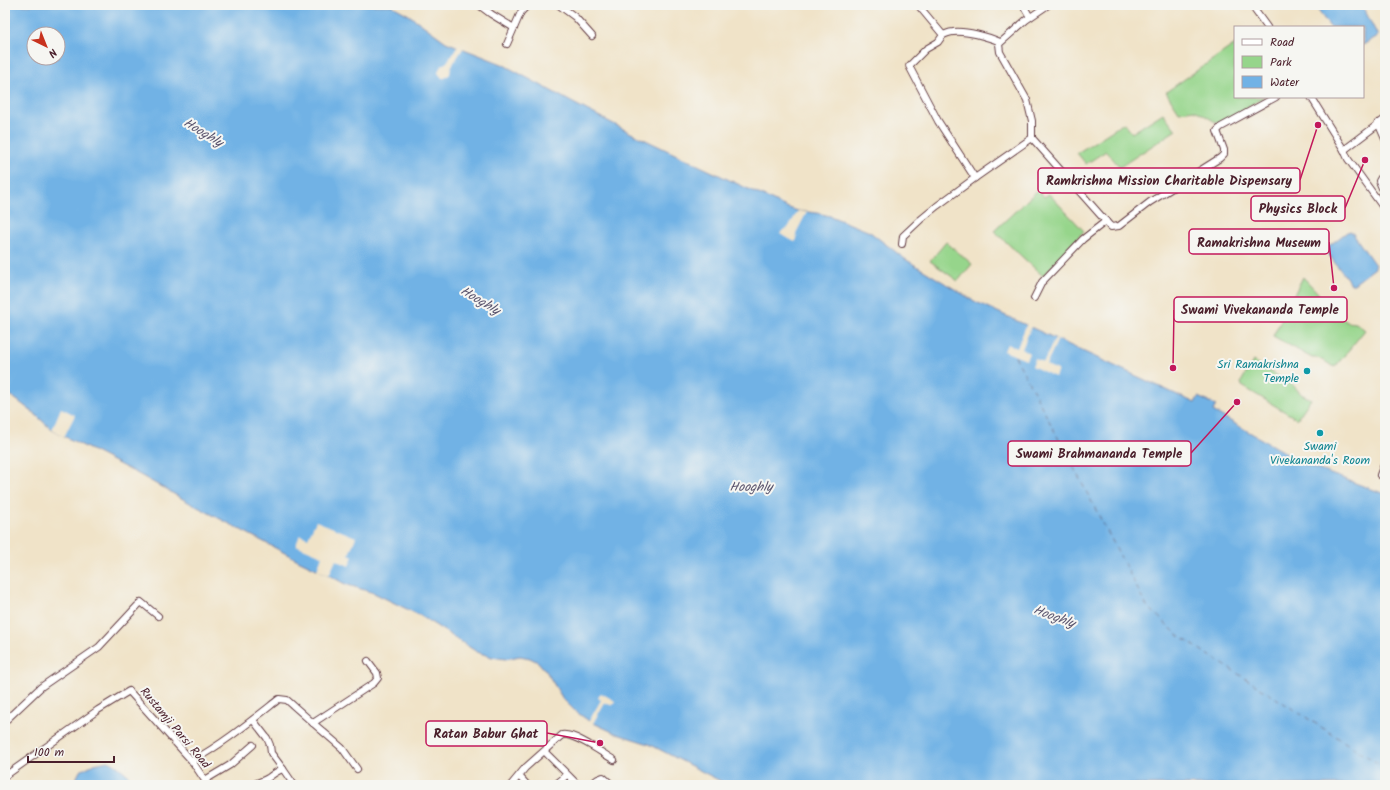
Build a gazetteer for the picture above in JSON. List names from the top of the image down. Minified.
{"streets":{"street":["Rustamji Parsi Road"]},"water":["Hooghly"],"places":["Ramkrishna Mission Charitable Dispensary","Physics Block","Ramakrishna Museum","Swami Vivekananda Temple","Sri Ramakrishna Temple","Swami Brahmananda Temple","Swami Vivekananda's Room","Ratan Babur Ghat"],"legend":["Road","Park","Water"],"scale_bar":"100 m","north":"bottom right"}
